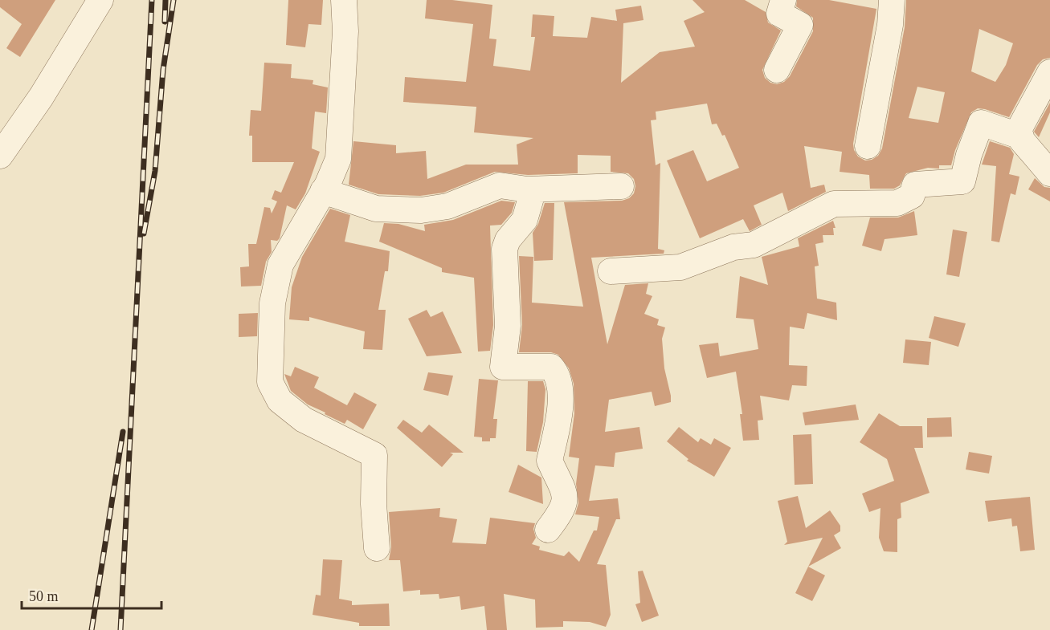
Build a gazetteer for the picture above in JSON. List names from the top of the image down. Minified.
{"scale_bar":"50 m"}
